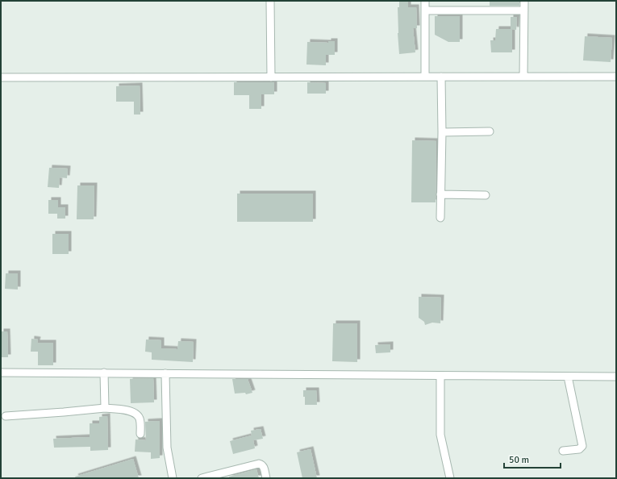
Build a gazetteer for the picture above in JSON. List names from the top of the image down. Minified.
{"scale_bar":"50 m"}
